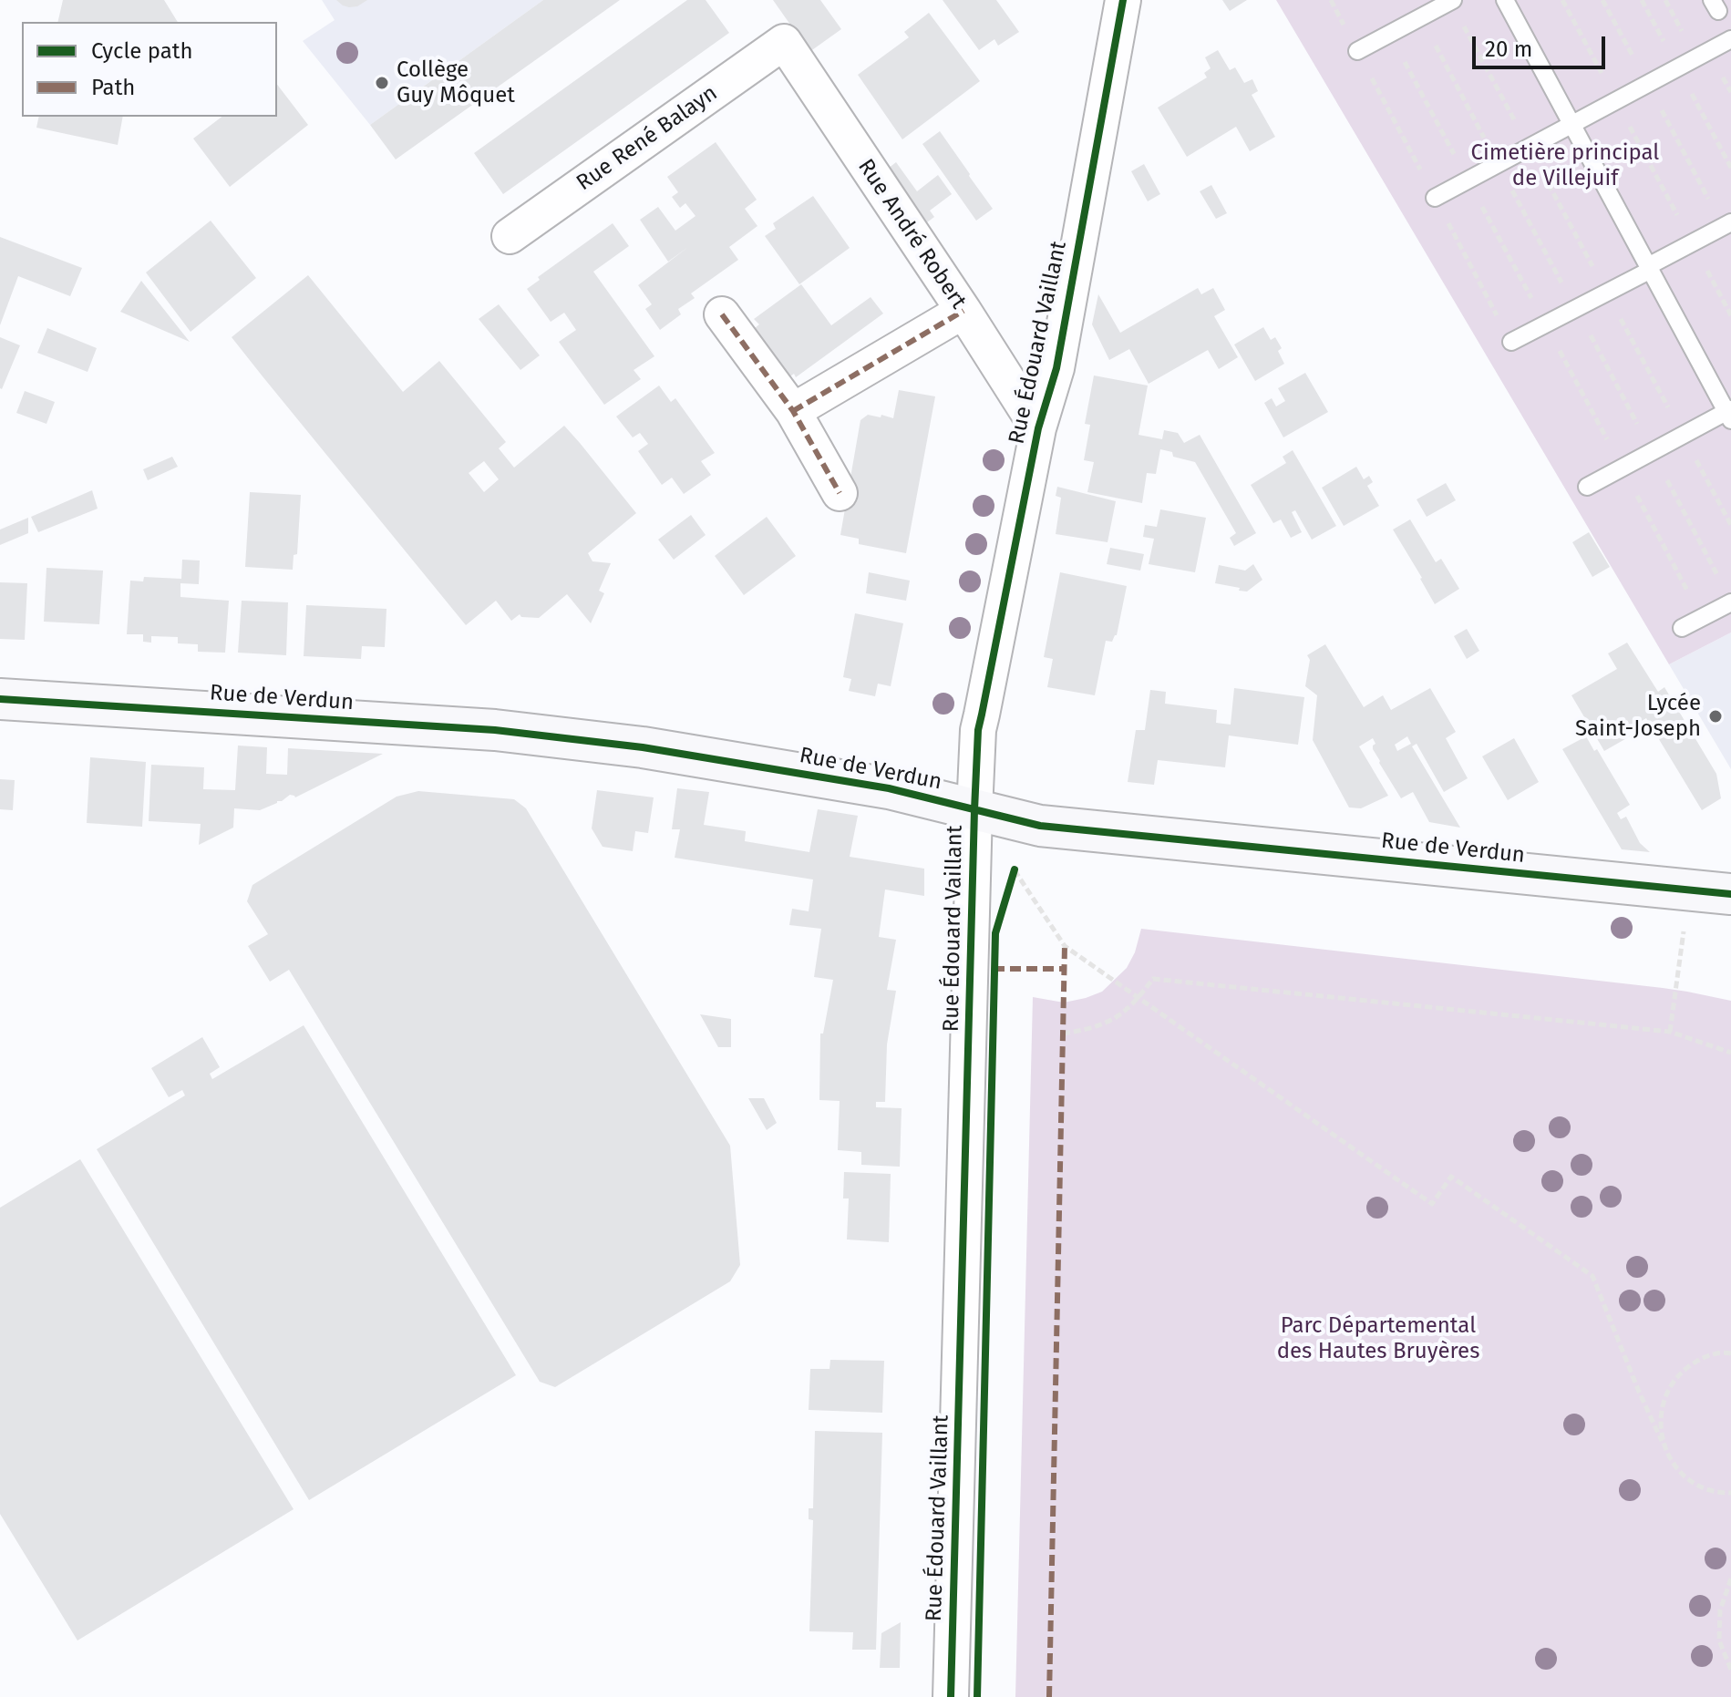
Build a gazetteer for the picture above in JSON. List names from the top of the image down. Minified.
{"streets":{"street":["Rue René Balayn","Rue André Robert","Rue Édouard Vaillant","Rue de Verdun"]},"crossings":[["Rue René Balayn","Rue André Robert"],["Rue André Robert","Rue Édouard Vaillant"],["Rue Édouard Vaillant","Rue de Verdun"]],"parks":["Cimetière principal de Villejuif","Parc Départemental des Hautes Bruyères"],"places":["Collège Guy Môquet","Lycée Saint-Joseph"],"legend":["Cycle path","Path"],"scale_bar":"20 m"}
